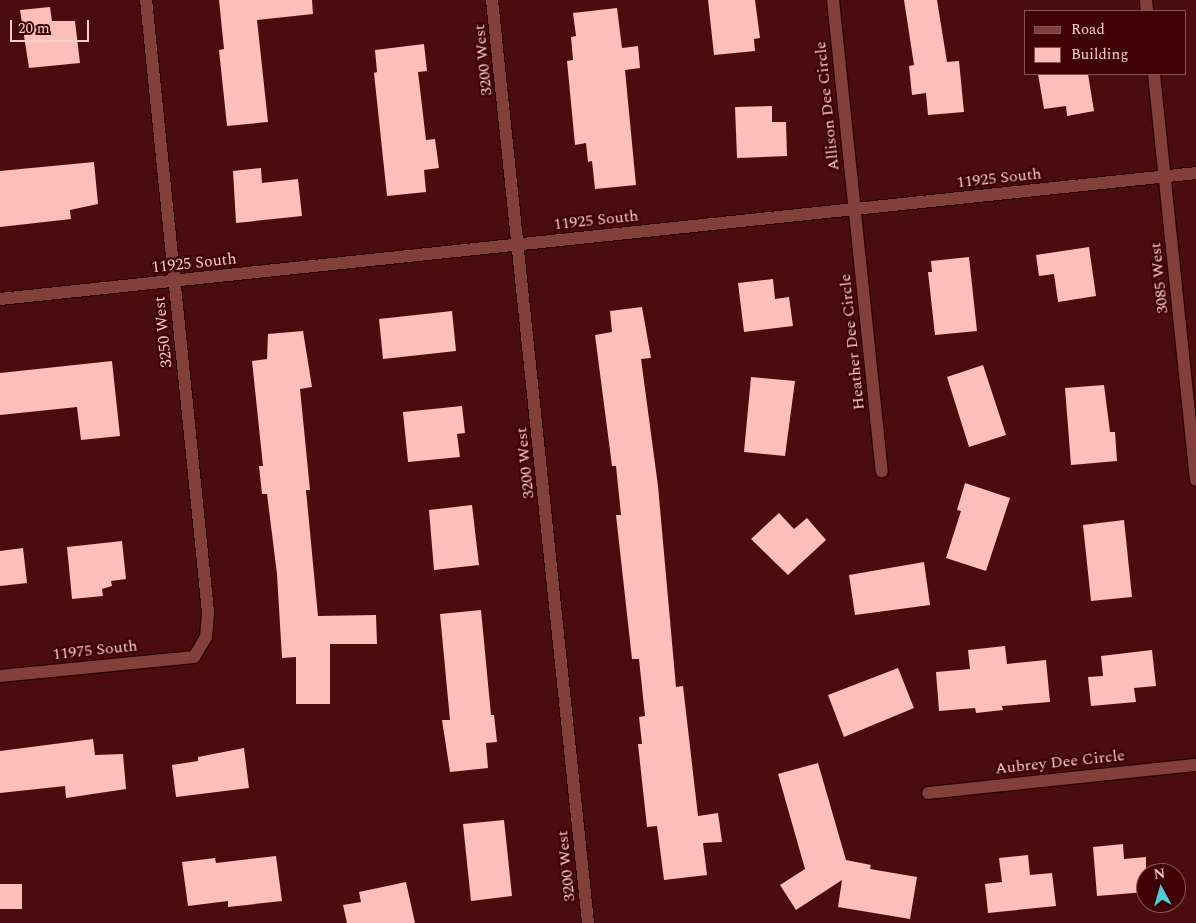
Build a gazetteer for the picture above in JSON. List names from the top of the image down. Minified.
{"streets":{"street":["3200 West","Allison Dee Circle","11925 South","3085 West","3250 West","Heather Dee Circle","11975 South","Aubrey Dee Circle"]},"crossings":[["3200 West","11925 South"],["Allison Dee Circle","11925 South"],["Allison Dee Circle","Heather Dee Circle"],["11925 South","3085 West"],["11925 South","3250 West"],["11925 South","Heather Dee Circle"],["3250 West","11975 South"]],"legend":["Road","Building"],"scale_bar":"20 m","north":"top"}
